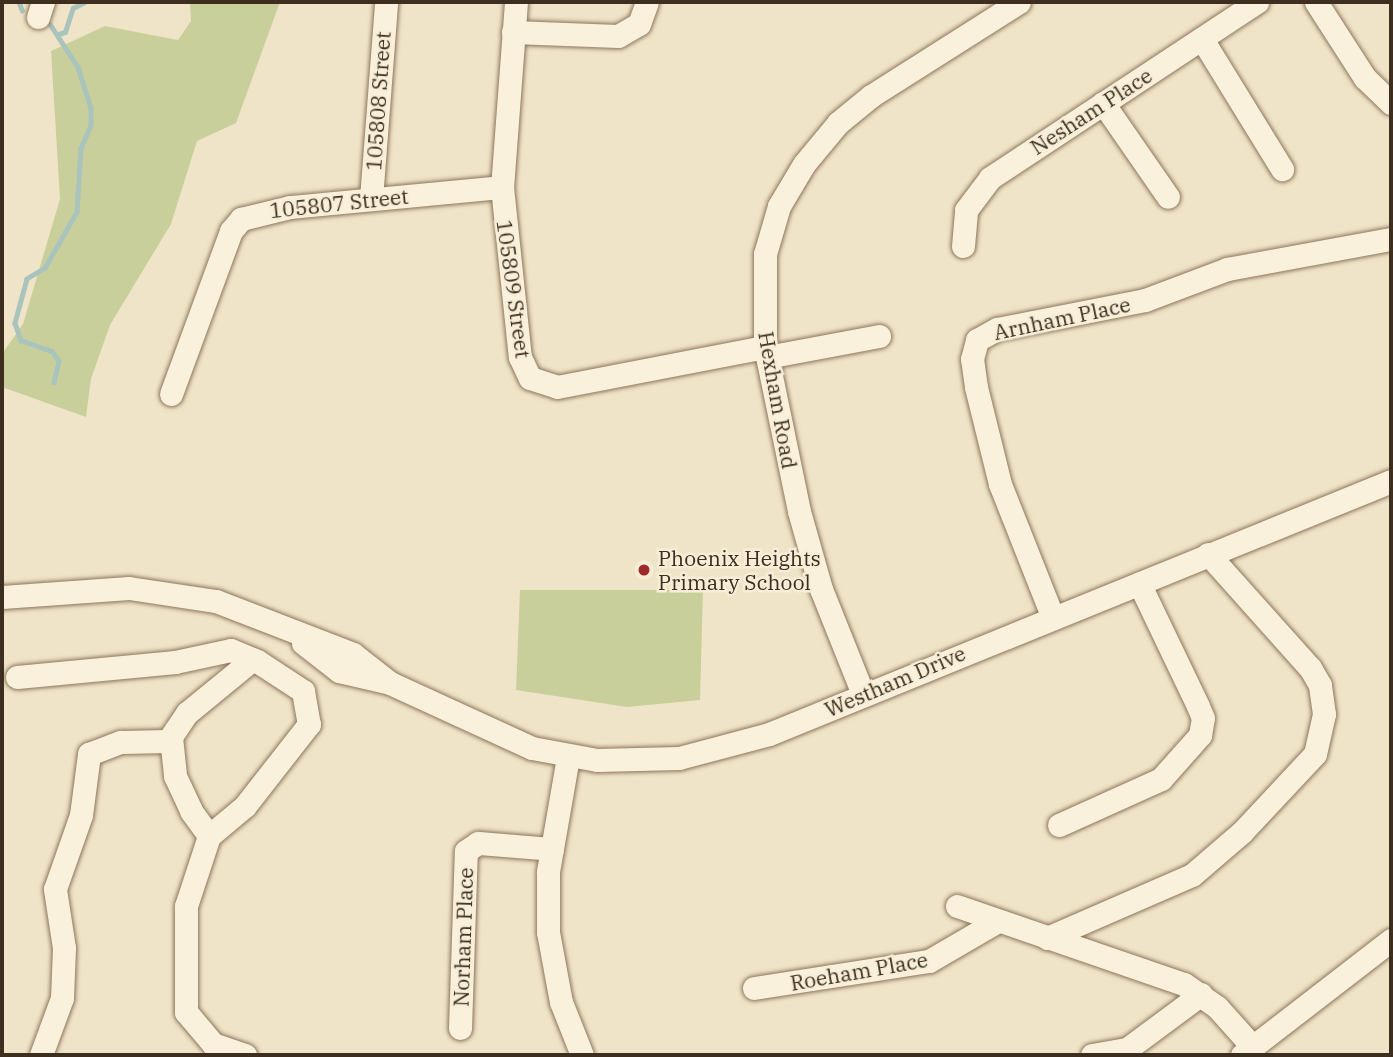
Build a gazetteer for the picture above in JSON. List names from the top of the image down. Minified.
{"streets":{"street":["105808 Street","Nesham Place","105807 Street","105809 Street","Arnham Place","Hexham Road","Westham Drive","Norham Place","Roeham Place"]},"crossings":[["105808 Street","105807 Street"],["105807 Street","105809 Street"],["105809 Street","Hexham Road"],["Arnham Place","Westham Drive"],["Hexham Road","Westham Drive"]],"places":["Phoenix Heights Primary School"]}
